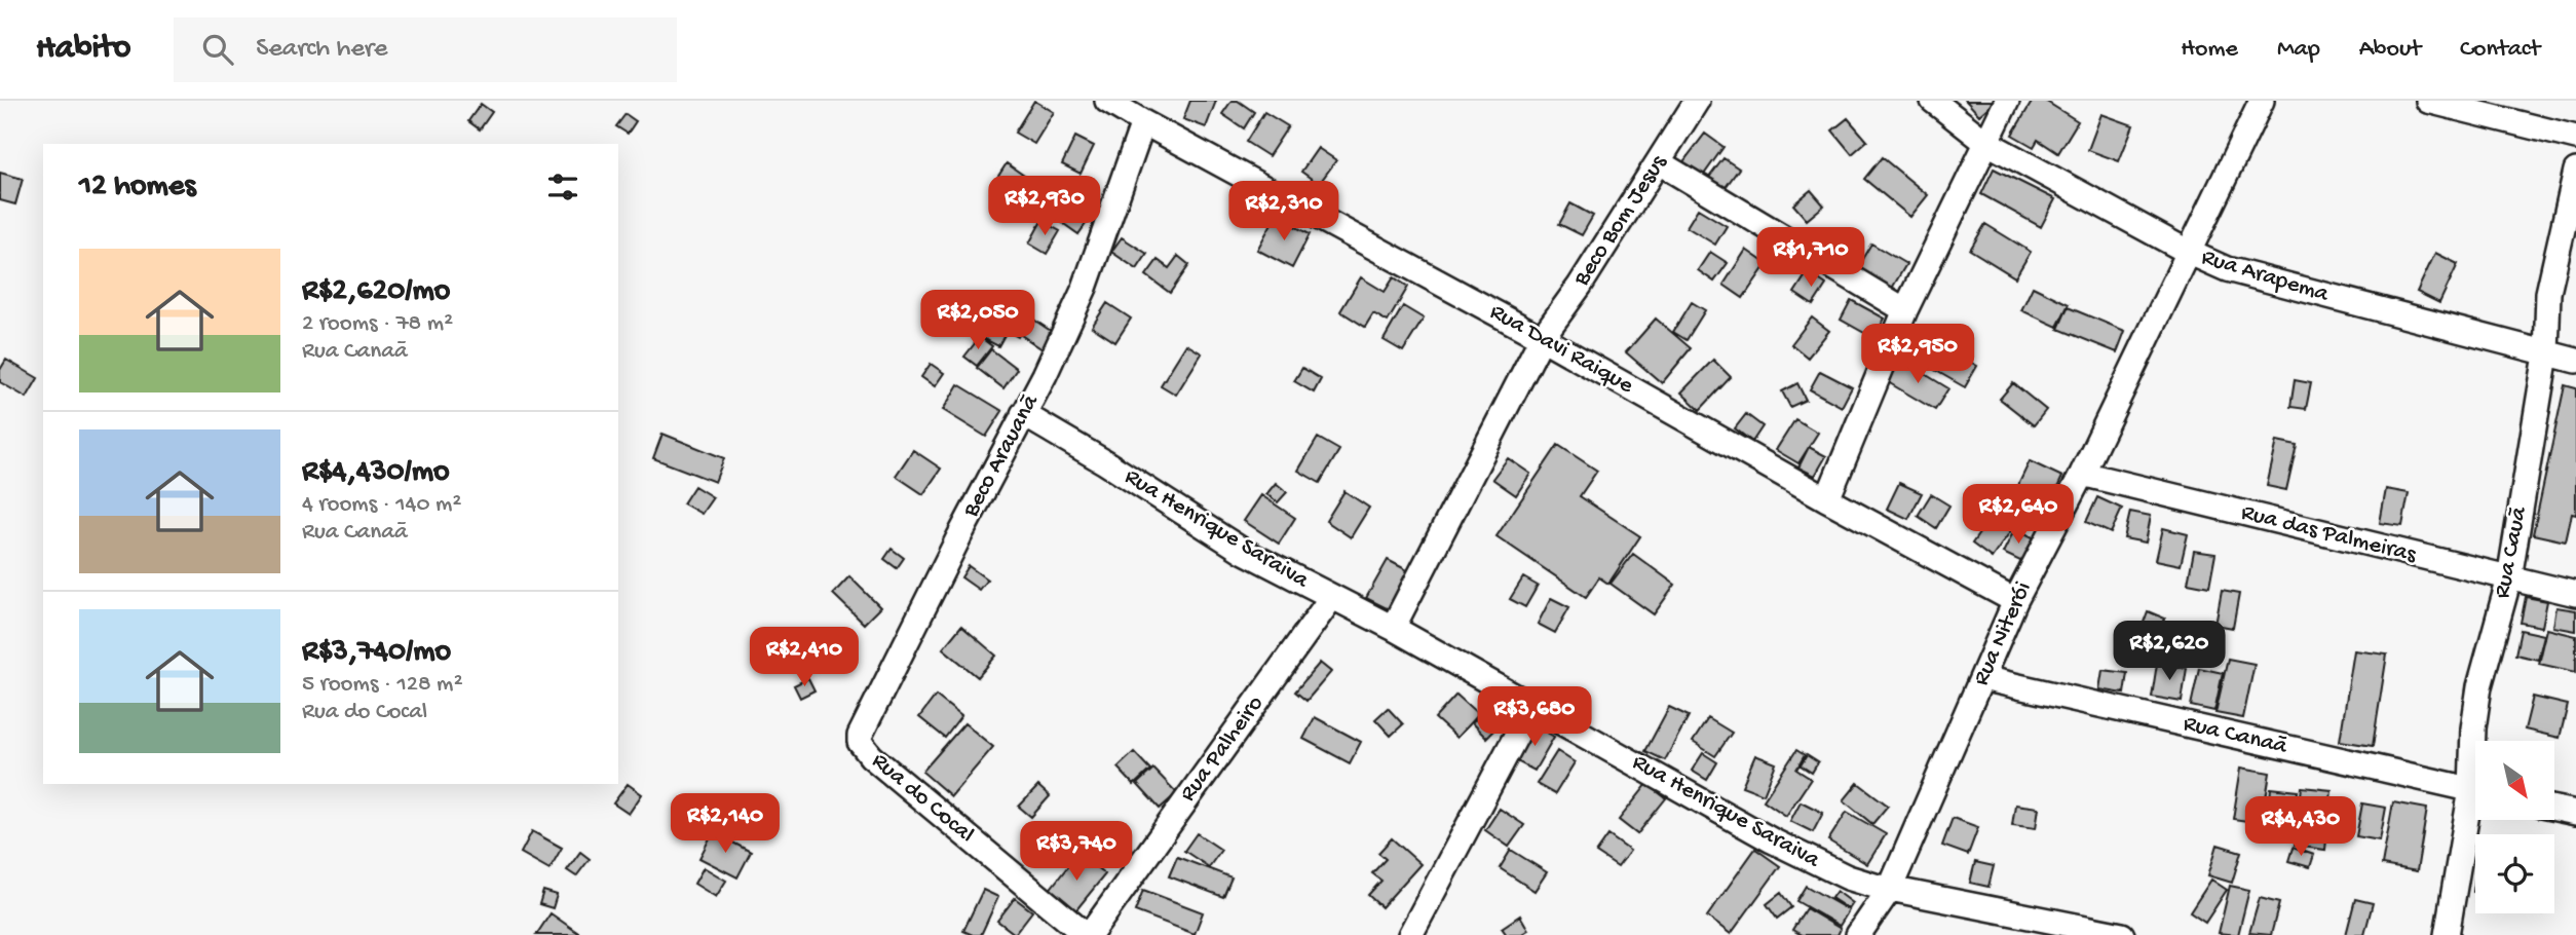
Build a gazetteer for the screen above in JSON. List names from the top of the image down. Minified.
{"streets":{"street":["Beco Bom Jesus","Rua Arapema","Rua Davi Raique","Beco Arauanã","Rua Henrique Saraiva","Rua das Palmeiras","Rua Cauã","Rua Niterói","Rua Canaã","Rua Palheiro","Rua do Cocal"]},"crossings":[["Beco Bom Jesus","Rua Davi Raique"],["Beco Bom Jesus","Rua Henrique Saraiva"],["Rua Arapema","Rua Cauã"],["Rua Arapema","Rua Niterói"],["Rua Davi Raique","Beco Arauanã"],["Rua Davi Raique","Rua Niterói"],["Beco Arauanã","Rua Henrique Saraiva"],["Beco Arauanã","Rua do Cocal"],["Rua Henrique Saraiva","Rua Niterói"],["Rua Henrique Saraiva","Rua Palheiro"],["Rua das Palmeiras","Rua Cauã"],["Rua das Palmeiras","Rua Niterói"],["Rua Niterói","Rua Canaã"],["Rua Palheiro","Rua do Cocal"]],"north":"bottom right","page":{"header":"Habito","search":"Search here","nav":["Home","Map","About","Contact"],"heading":"12 homes","price":["R$2,930","R$2,310","R$1,710","R$2,050","R$2,950","R$2,640","R$2,620","R$2,410","R$3,680","R$2,140","R$4,430","R$3,740"],"list":[{"name":"R$2,620/mo","note":"2 rooms · 78 m² · Rua Canaã"},{"name":"R$4,430/mo","note":"4 rooms · 140 m² · Rua Canaã"},{"name":"R$3,740/mo","note":"5 rooms · 128 m² · Rua do Cocal"}]}}
